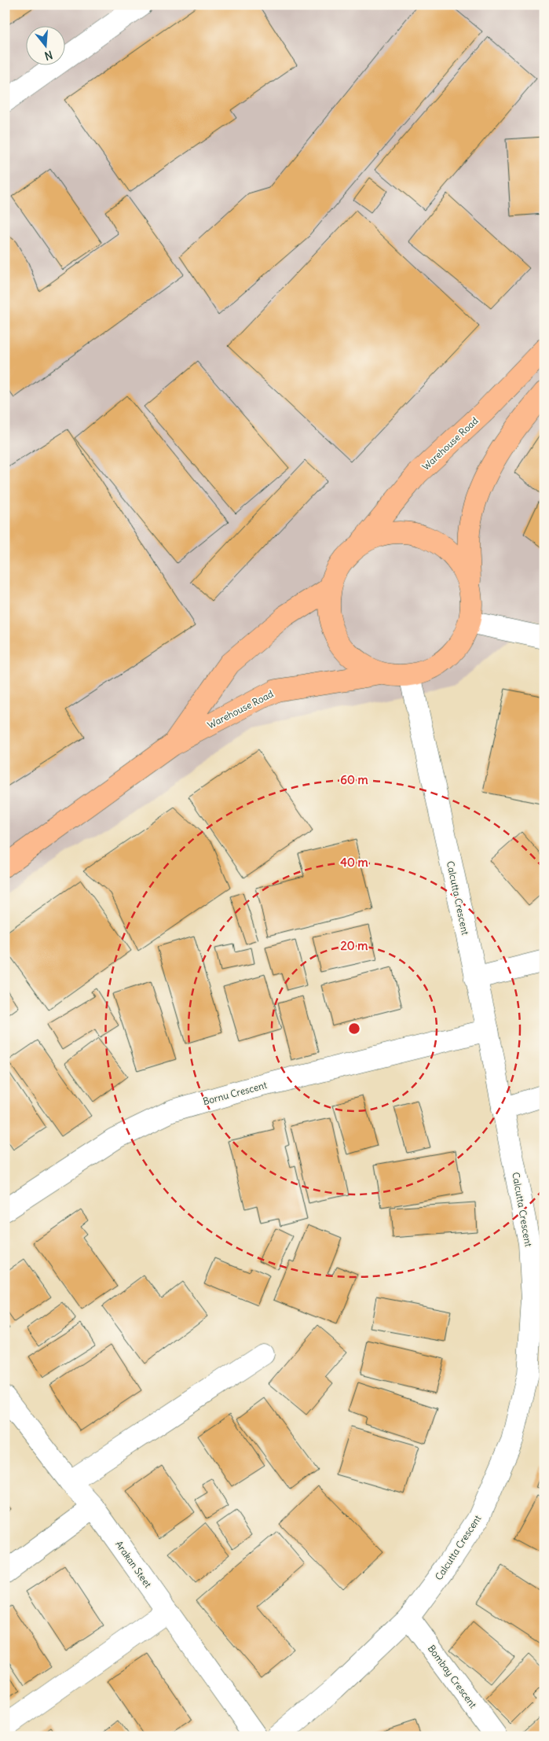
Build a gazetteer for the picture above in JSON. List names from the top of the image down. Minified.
{"streets":{"main road":["Warehouse Road"],"street":["Calcutta Crescent","Bornu Crescent","Arakan Steet","Bombay Crescent"]},"crossings":[["Calcutta Crescent","Bornu Crescent"],["Calcutta Crescent","Bombay Crescent"]],"north":"bottom","rings":["60 m","40 m","20 m"]}
